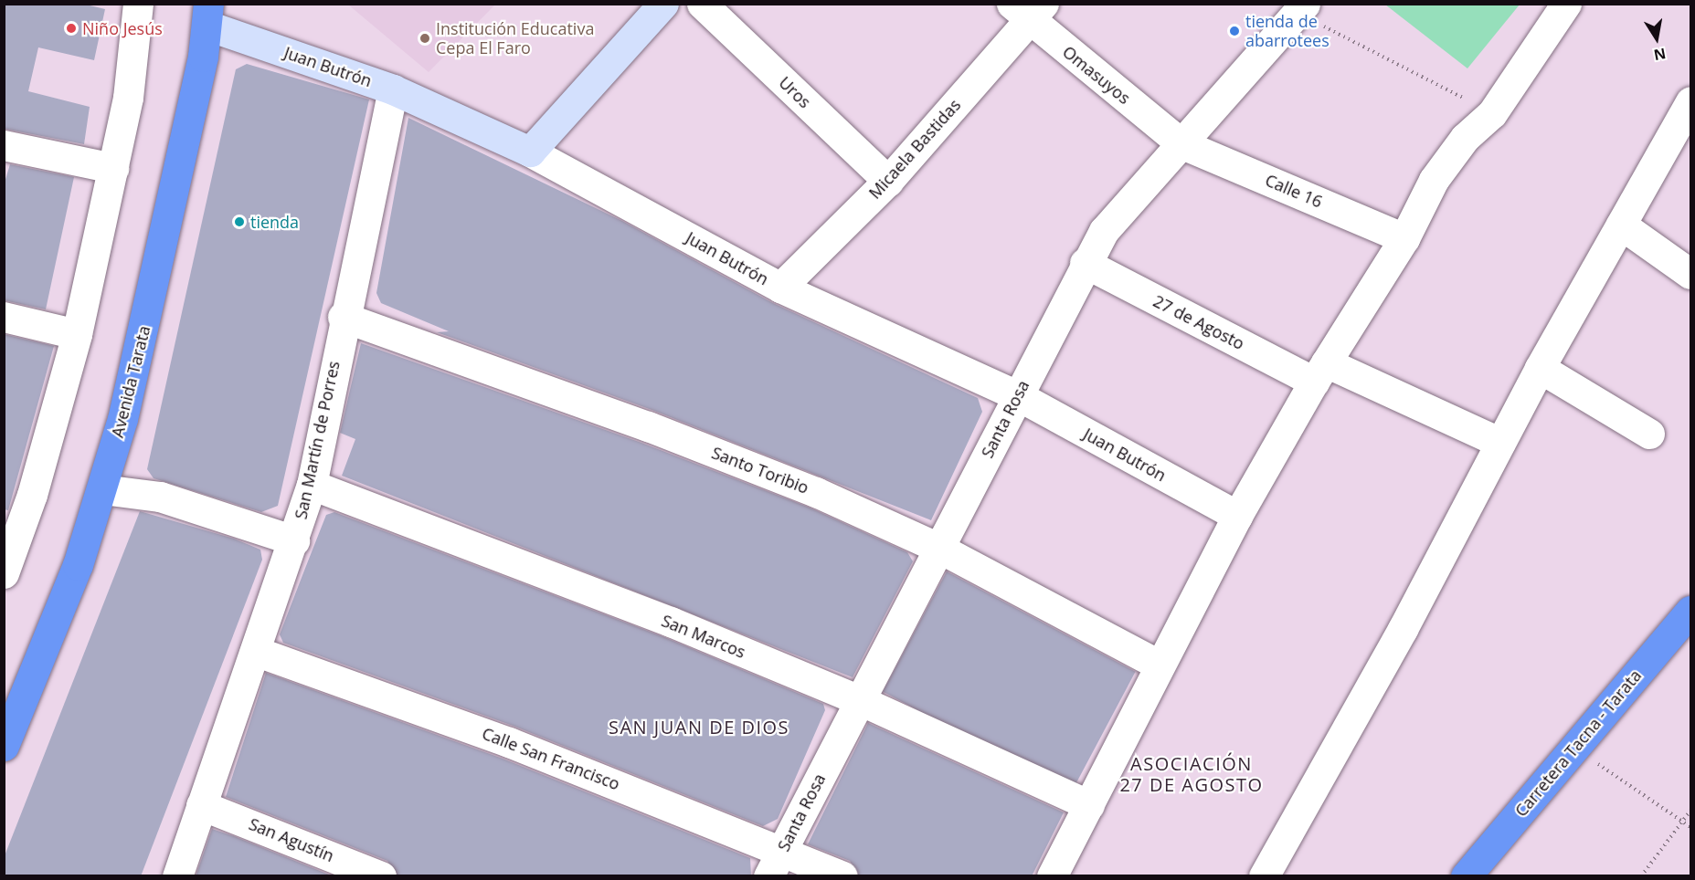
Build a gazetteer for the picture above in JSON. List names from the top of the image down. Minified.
{"streets":{"highway":["Avenida Tarata","Carretera Tacna - Tarata"],"street":["Juan Butrón","Omasuyos","Uros","Micaela Bastidas","Calle 16","27 de Agosto","Santa Rosa","San Martín de Porres","Santo Toribio","San Marcos","Calle San Francisco","San Agustín"]},"crossings":[["Juan Butrón","Micaela Bastidas"],["Juan Butrón","Avenida Tarata"],["Juan Butrón","Santa Rosa"],["Juan Butrón","San Martín de Porres"],["Omasuyos","Micaela Bastidas"],["Omasuyos","Calle 16"],["Omasuyos","Santa Rosa"],["Uros","Micaela Bastidas"],["Calle 16","Santa Rosa"],["27 de Agosto","Santa Rosa"],["Santa Rosa","Santo Toribio"],["Santa Rosa","San Marcos"],["Santa Rosa","Calle San Francisco"],["San Martín de Porres","Santo Toribio"],["San Martín de Porres","San Marcos"],["San Martín de Porres","Calle San Francisco"],["San Martín de Porres","San Agustín"]],"districts":["SAN JUAN DE DIOS","ASOCIACIÓN 27 DE AGOSTO"],"places":["Niño Jesús","tienda de abarrotees","Institución Educativa Cepa El Faro","tienda"],"north":"bottom"}
